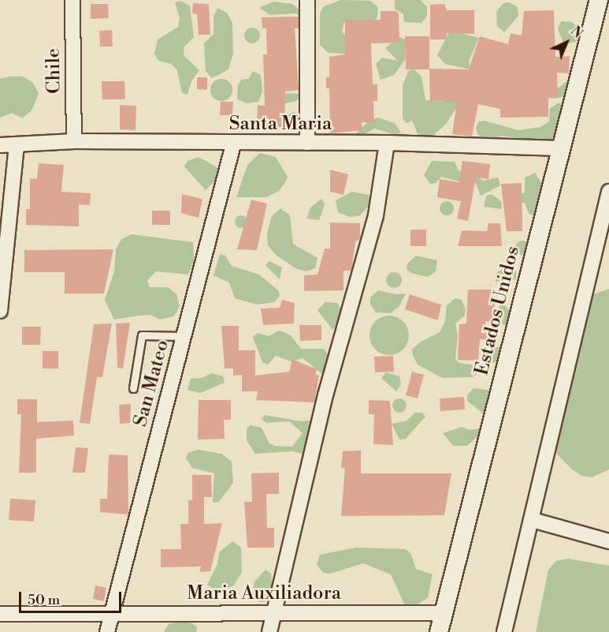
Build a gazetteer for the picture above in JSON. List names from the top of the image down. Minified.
{"streets":{"street":["Chile","Santa Maria","Estados Unidos","San Mateo","Maria Auxiliadora"]},"crossings":[["Chile","Santa Maria"],["Santa Maria","Estados Unidos"],["Santa Maria","San Mateo"],["Estados Unidos","Maria Auxiliadora"],["San Mateo","Maria Auxiliadora"]],"scale_bar":"50 m","north":"top right"}
